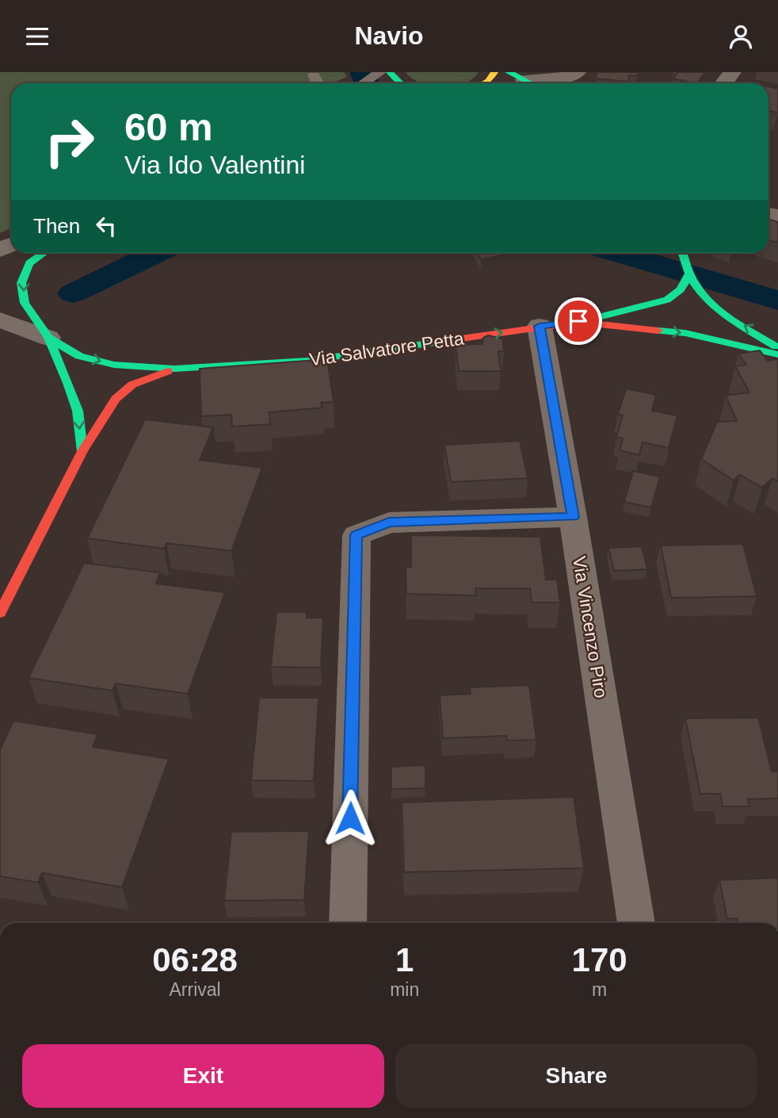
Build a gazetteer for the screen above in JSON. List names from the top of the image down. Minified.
{"streets":{"street":["Via Salvatore Petta","Via Vincenzo Piro"]},"crossings":[["Via Salvatore Petta","Via Vincenzo Piro"]],"one_way":["Via Salvatore Petta"],"page":{"header":"Navio","turn":["60 m","Via Ido Valentini"],"then":"Then","eta":["06:28","Arrival","1","min","170","m"],"buttons":["Exit","Share"]}}
